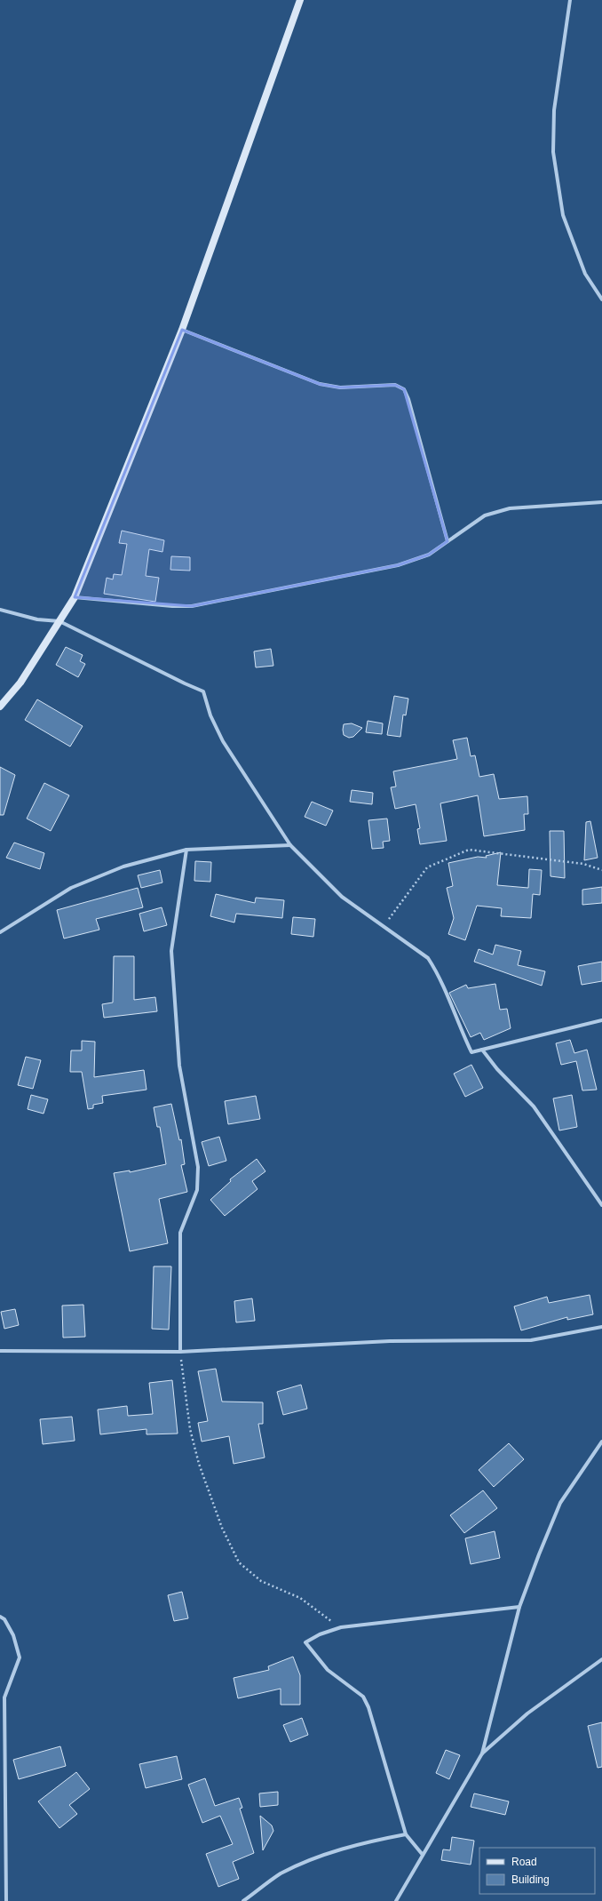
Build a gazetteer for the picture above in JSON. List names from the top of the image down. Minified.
{"legend":["Road","Building"]}
